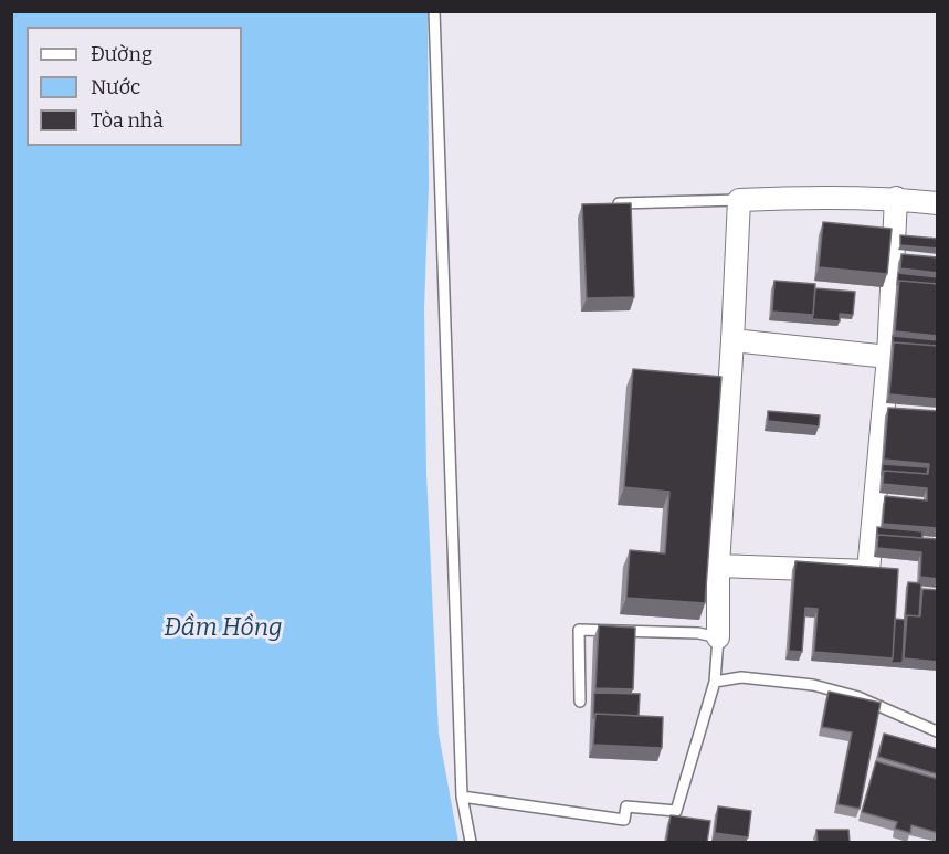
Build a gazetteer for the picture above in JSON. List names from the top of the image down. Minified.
{"water":["Đầm Hồng"],"legend":["Đường","Nước","Tòa nhà"]}
